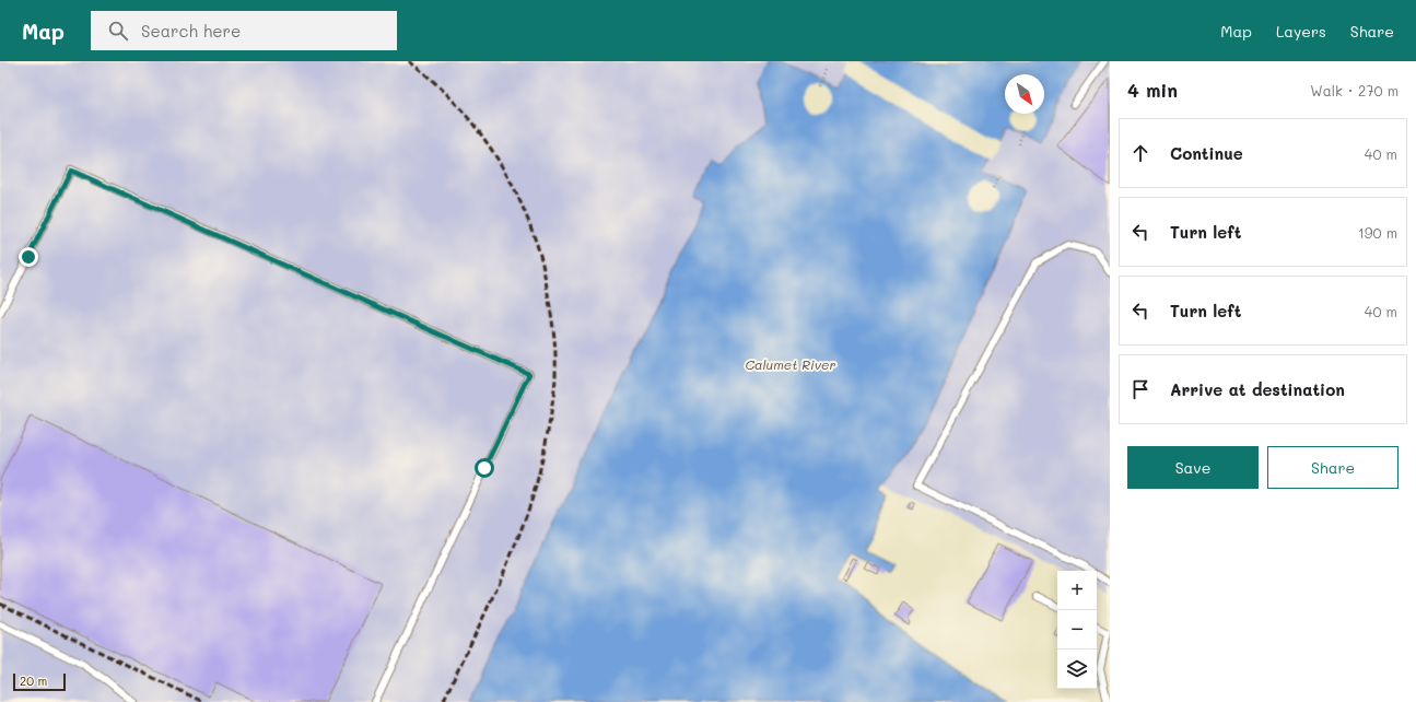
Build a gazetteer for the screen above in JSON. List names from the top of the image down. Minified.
{"water":["Calumet River"],"scale_bar":"20 m","north":"bottom right","page":{"header":"Map","search":"Search here","nav":["Map","Layers","Share"],"heading":["4 min","Walk · 270 m"],"list":[["Continue","40 m"],["Turn left","190 m"],["Turn left","40 m"],"Arrive at destination"],"buttons":["Save","Share"],"map_buttons":["+","−"],"scale":"20 m"}}
